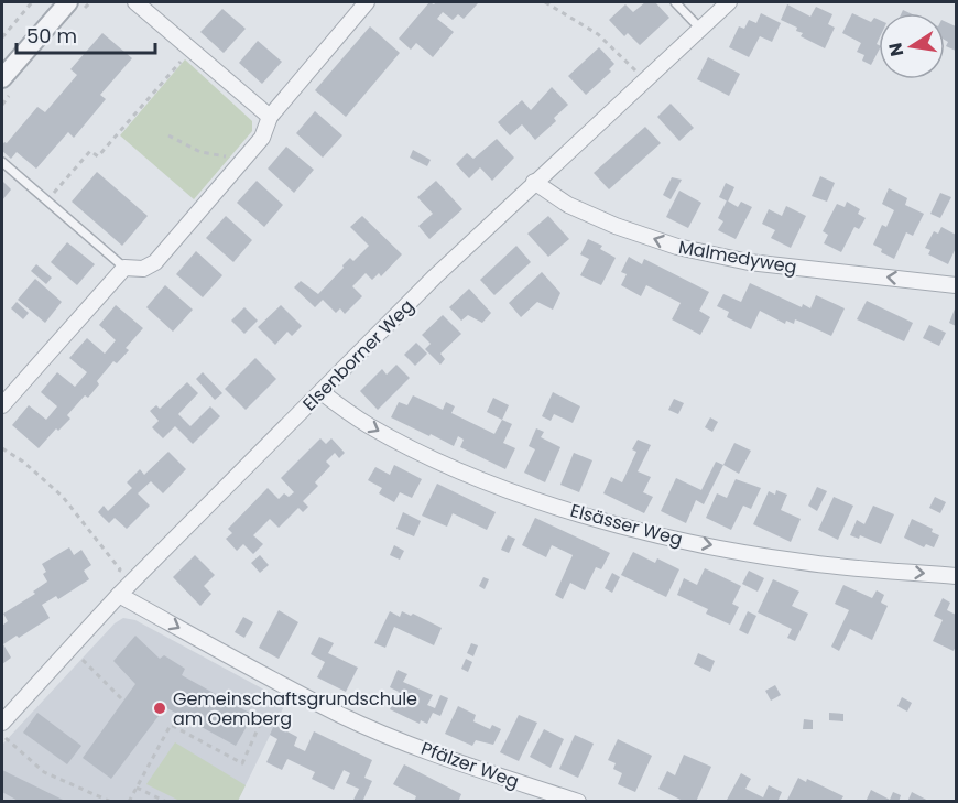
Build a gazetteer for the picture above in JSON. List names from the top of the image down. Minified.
{"streets":{"street":["Malmedyweg","Elsenborner Weg","Elsässer Weg","Pfälzer Weg"]},"crossings":[["Malmedyweg","Elsenborner Weg"],["Elsenborner Weg","Elsässer Weg"],["Elsenborner Weg","Pfälzer Weg"]],"one_way":["Malmedyweg","Elsässer Weg","Pfälzer Weg"],"places":["Gemeinschaftsgrundschule am Oemberg"],"scale_bar":"50 m","north":"left"}
